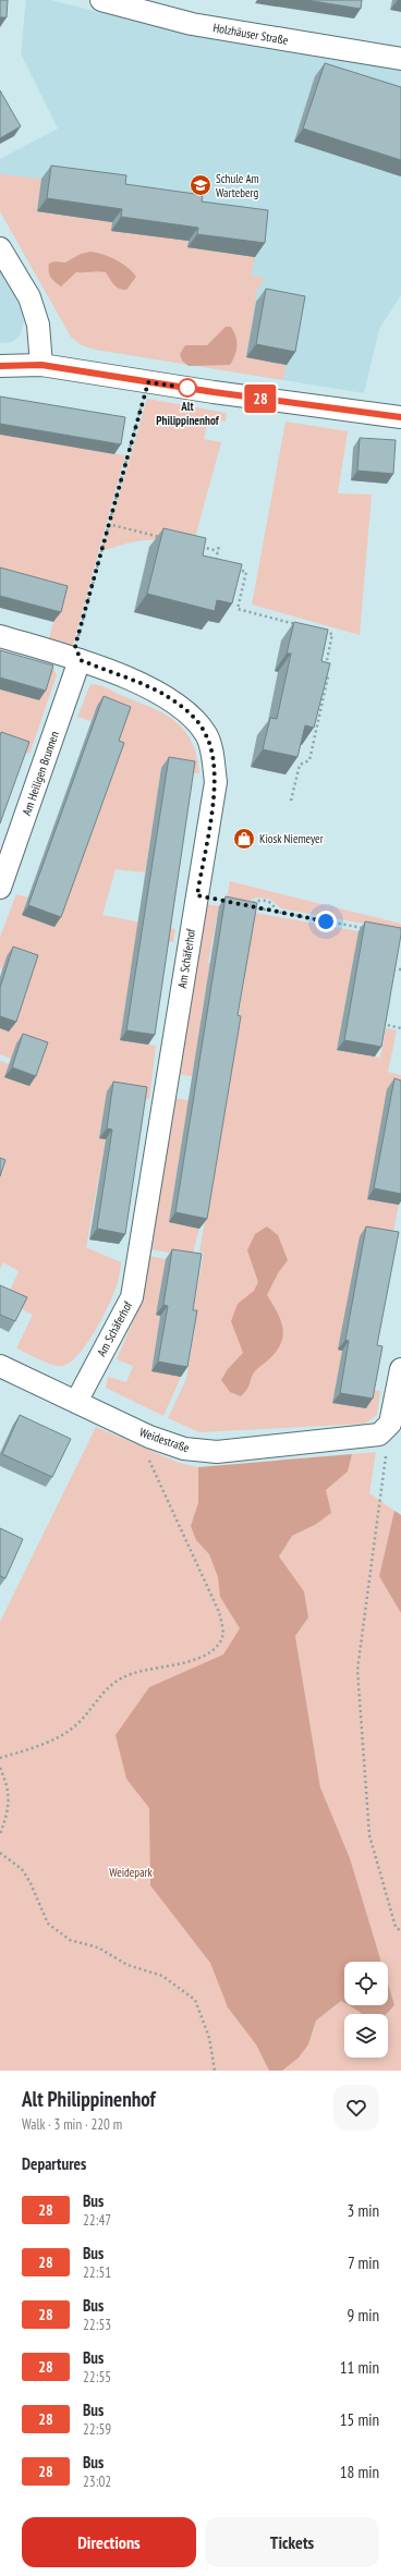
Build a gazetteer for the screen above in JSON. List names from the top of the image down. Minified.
{"streets":{"street":["Holzhäuser Straße","Am Heiligen Brunnen","Am Schäferhof","Weidestraße"]},"crossings":[["Am Heiligen Brunnen","Am Schäferhof"],["Am Schäferhof","Weidestraße"]],"parks":["Weidepark"],"places":{"school or university":["Schule Am Warteberg"],"other":["Alt Philippinenhof"],"shop":["Kiosk Niemeyer"]},"lines":["bus line 28"],"page":{"on_map":"28","heading":[["Alt Philippinenhof","Walk · 3 min · 220 m"],"Departures"],"list":[{"mark":"28","name":"Bus","note":"22:47","value":"3 min"},{"mark":"28","name":"Bus","note":"22:51","value":"7 min"},{"mark":"28","name":"Bus","note":"22:53","value":"9 min"},{"mark":"28","name":"Bus","note":"22:55","value":"11 min"},{"mark":"28","name":"Bus","note":"22:59","value":"15 min"},{"mark":"28","name":"Bus","note":"23:02","value":"18 min"}],"buttons":["Directions","Tickets"]}}
